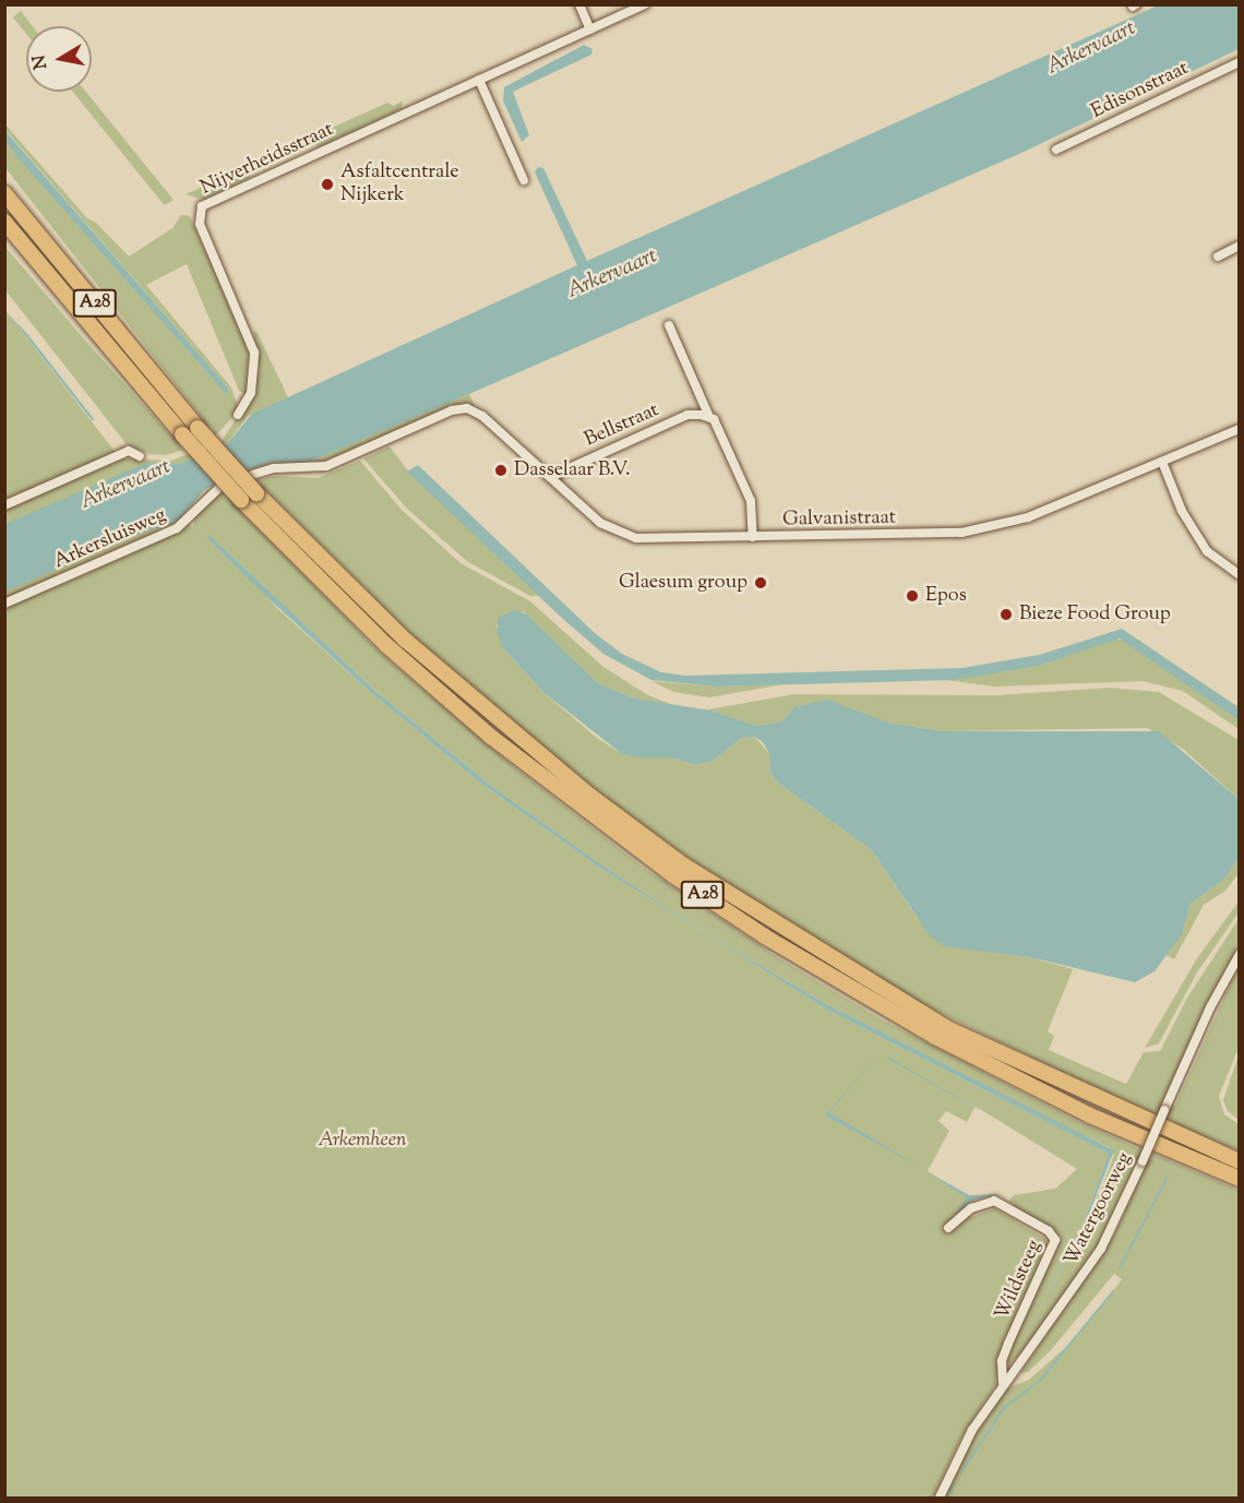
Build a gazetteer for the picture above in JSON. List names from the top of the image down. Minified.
{"streets":{"highway":["A28"],"street":["Edisonstraat","Nijverheidsstraat","Bellstraat","Galvanistraat","Arkersluisweg","Watergoorweg","Wildsteeg"]},"crossings":[["Bellstraat","Galvanistraat"],["Watergoorweg","Wildsteeg"]],"water":["Arkervaart"],"parks":["Arkemheen"],"places":["Asfaltcentrale Nijkerk","Dasselaar B.V.","Glaesum group","Epos","Bieze Food Group"],"north":"left"}
